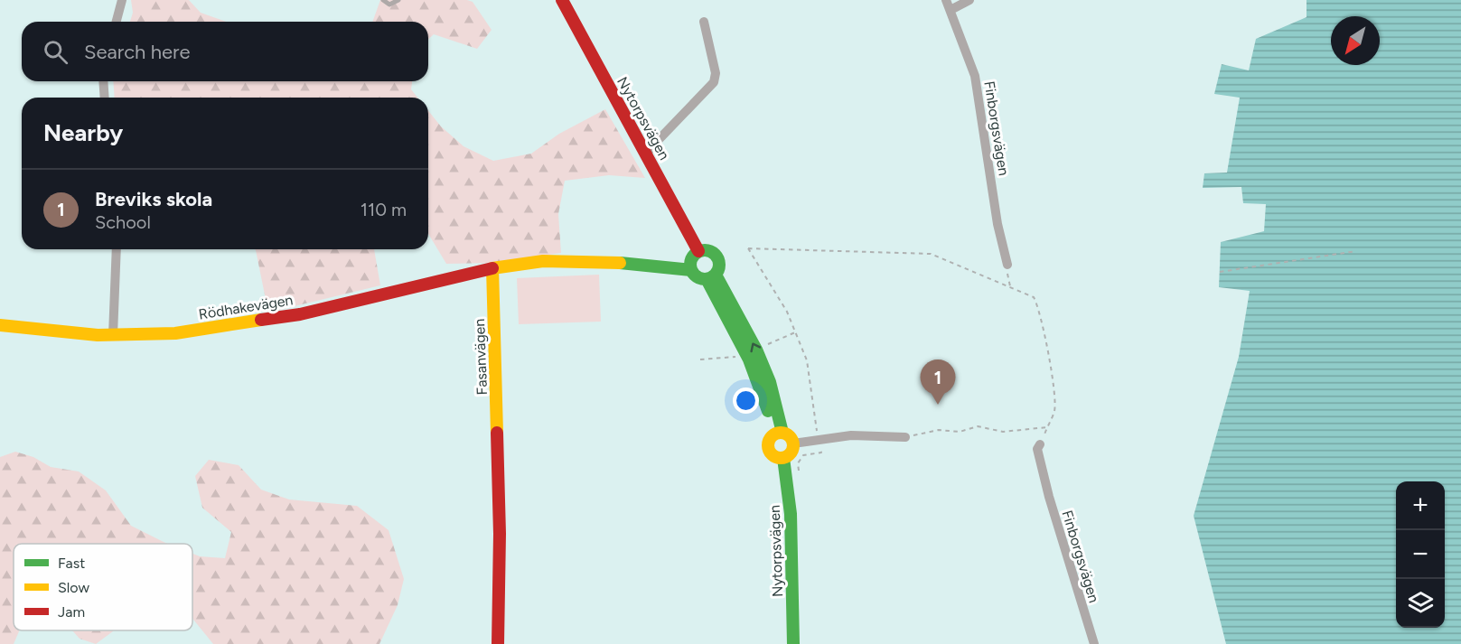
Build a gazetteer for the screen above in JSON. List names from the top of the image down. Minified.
{"streets":{"street":["Nytorpsvägen","Finborgsvägen","Rödhakevägen","Fasanvägen"]},"crossings":[["Rödhakevägen","Fasanvägen"]],"legend":["Fast","Slow","Jam"],"north":"bottom left","page":{"search":"Search here","heading":"Nearby","list":[{"mark":"1","name":"Breviks skola","note":"School","value":"110 m"}],"pins":"1","map_buttons":["+","−"]}}
